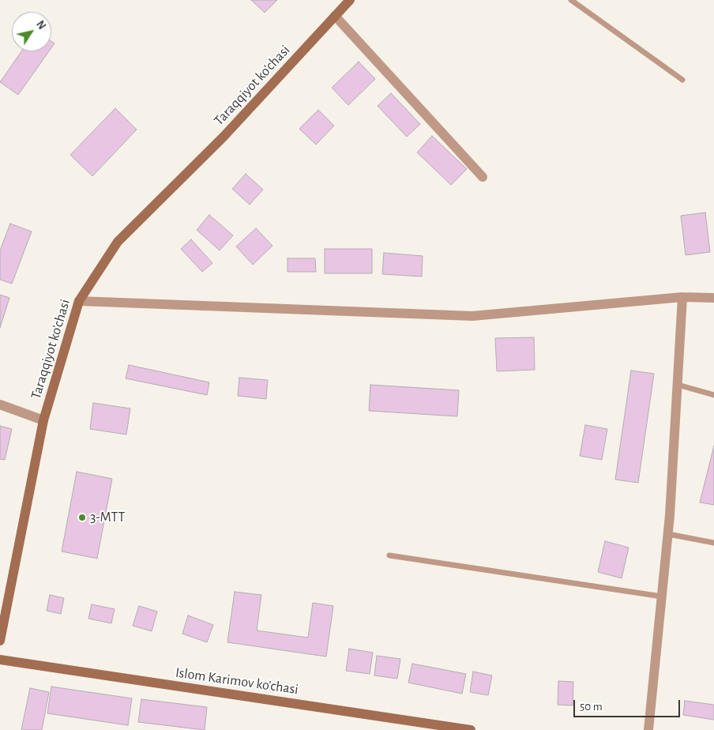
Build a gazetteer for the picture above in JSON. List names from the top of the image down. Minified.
{"streets":{"street":["Taraqqiyot ko'chasi","Islom Karimov ko'chasi"]},"places":["3-MTT"],"scale_bar":"50 m","north":"top right"}
